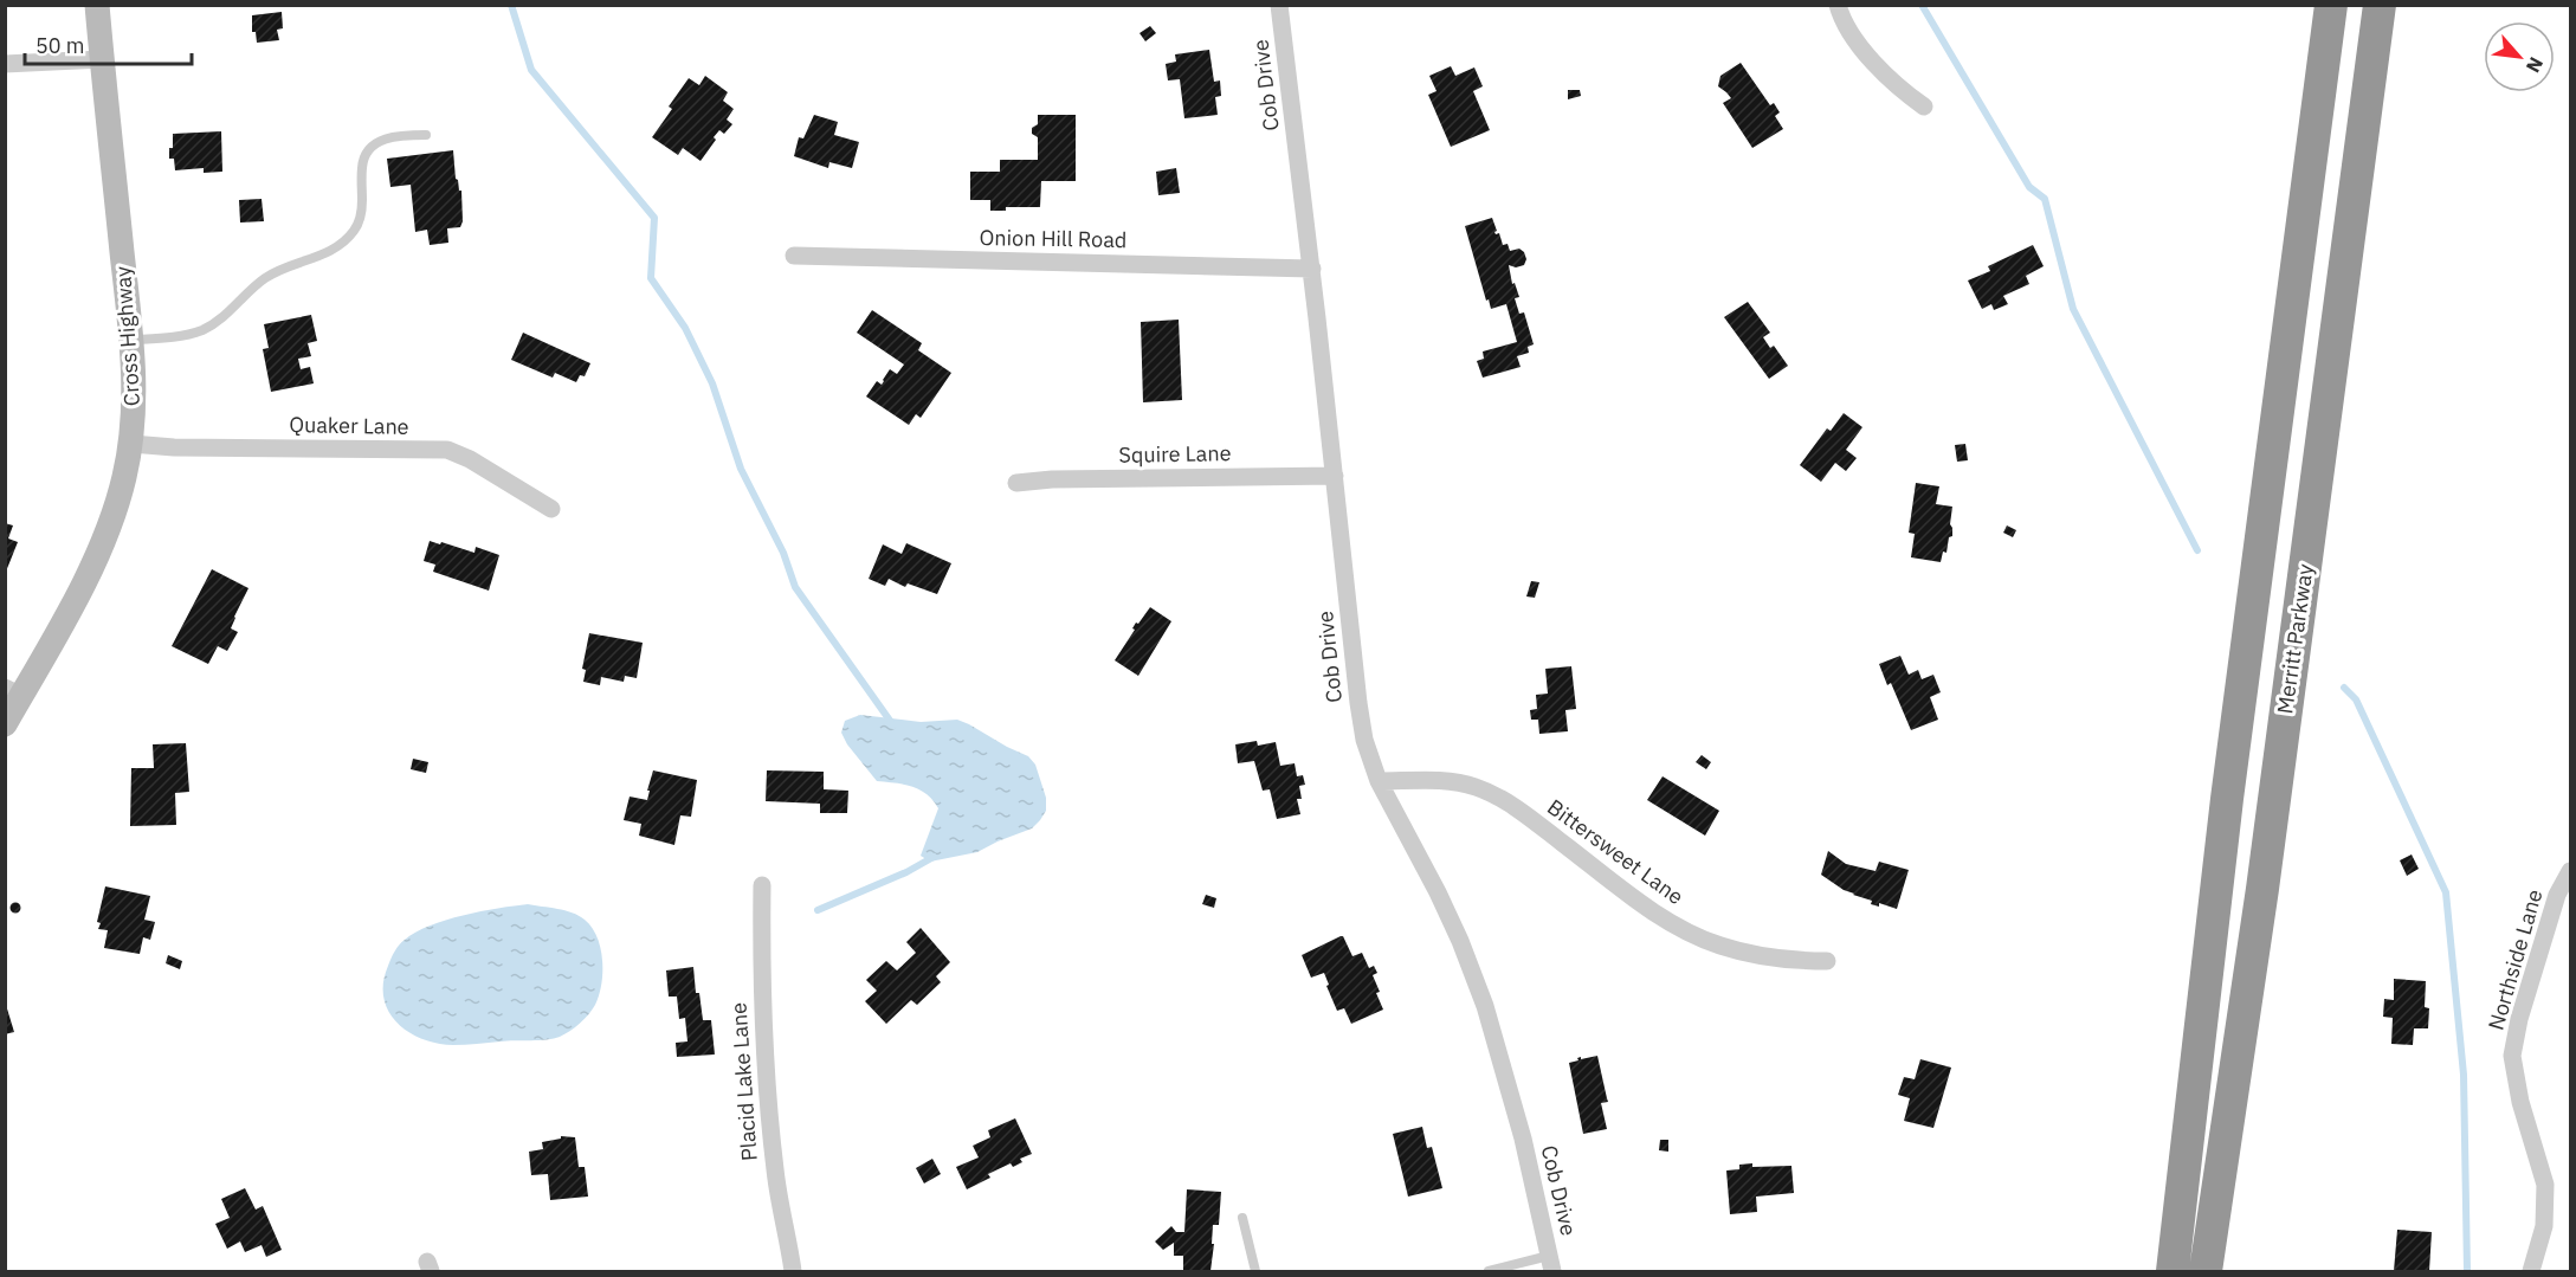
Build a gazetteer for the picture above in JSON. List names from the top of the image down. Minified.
{"streets":{"highway":["Merritt Parkway"],"street":["Cob Drive","Onion Hill Road","Cross Highway","Quaker Lane","Squire Lane","Bittersweet Lane","Northside Lane","Placid Lake Lane"]},"crossings":[["Cob Drive","Onion Hill Road"],["Cob Drive","Squire Lane"],["Cob Drive","Bittersweet Lane"],["Cross Highway","Quaker Lane"]],"scale_bar":"50 m","north":"bottom right"}
